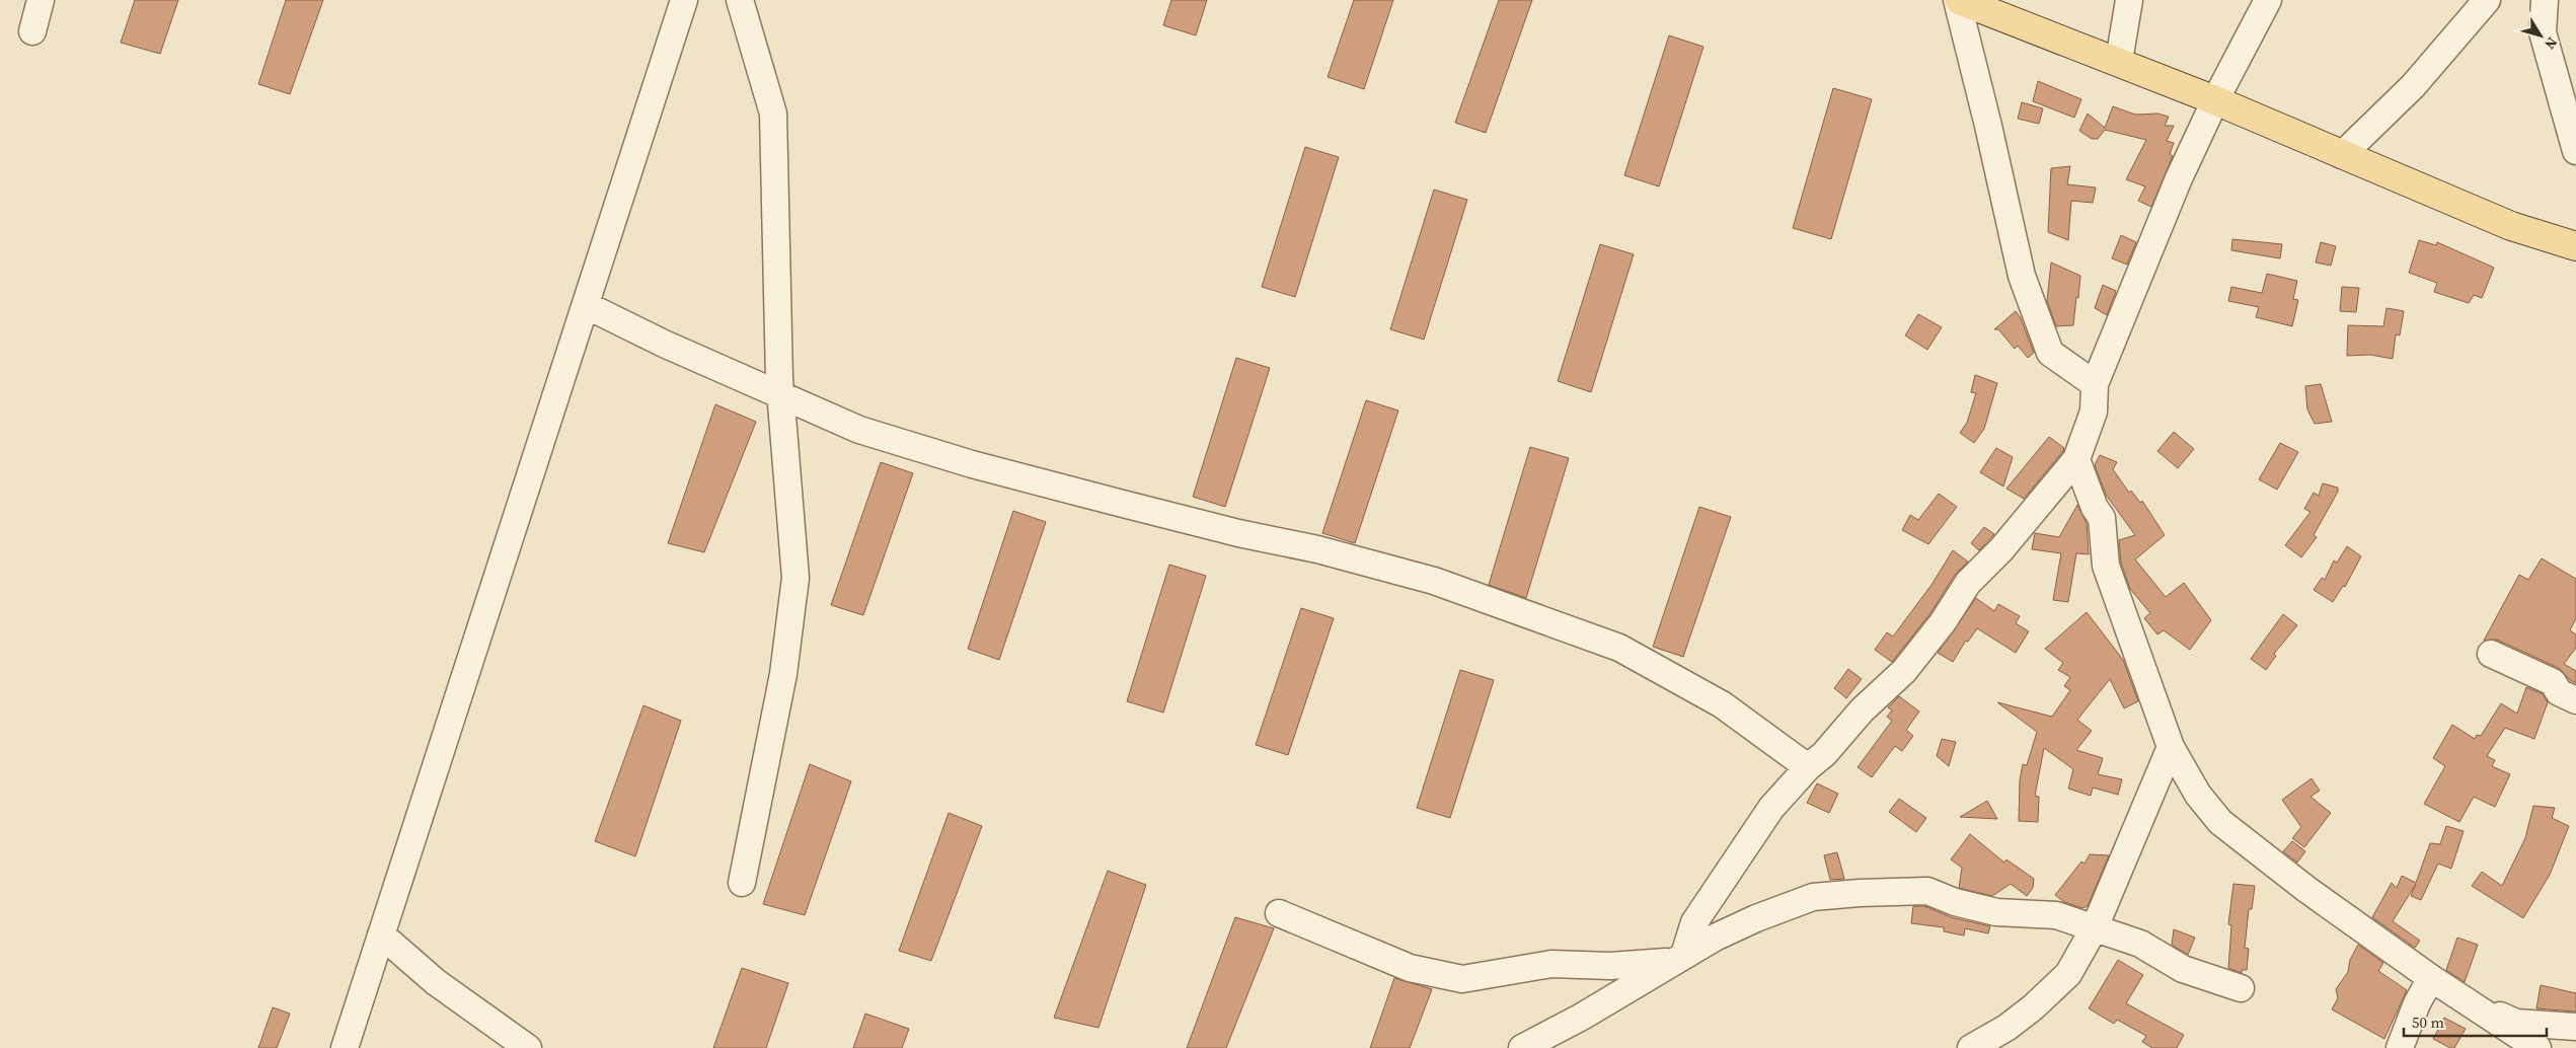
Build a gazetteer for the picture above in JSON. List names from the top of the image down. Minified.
{"scale_bar":"50 m","north":"bottom right"}
